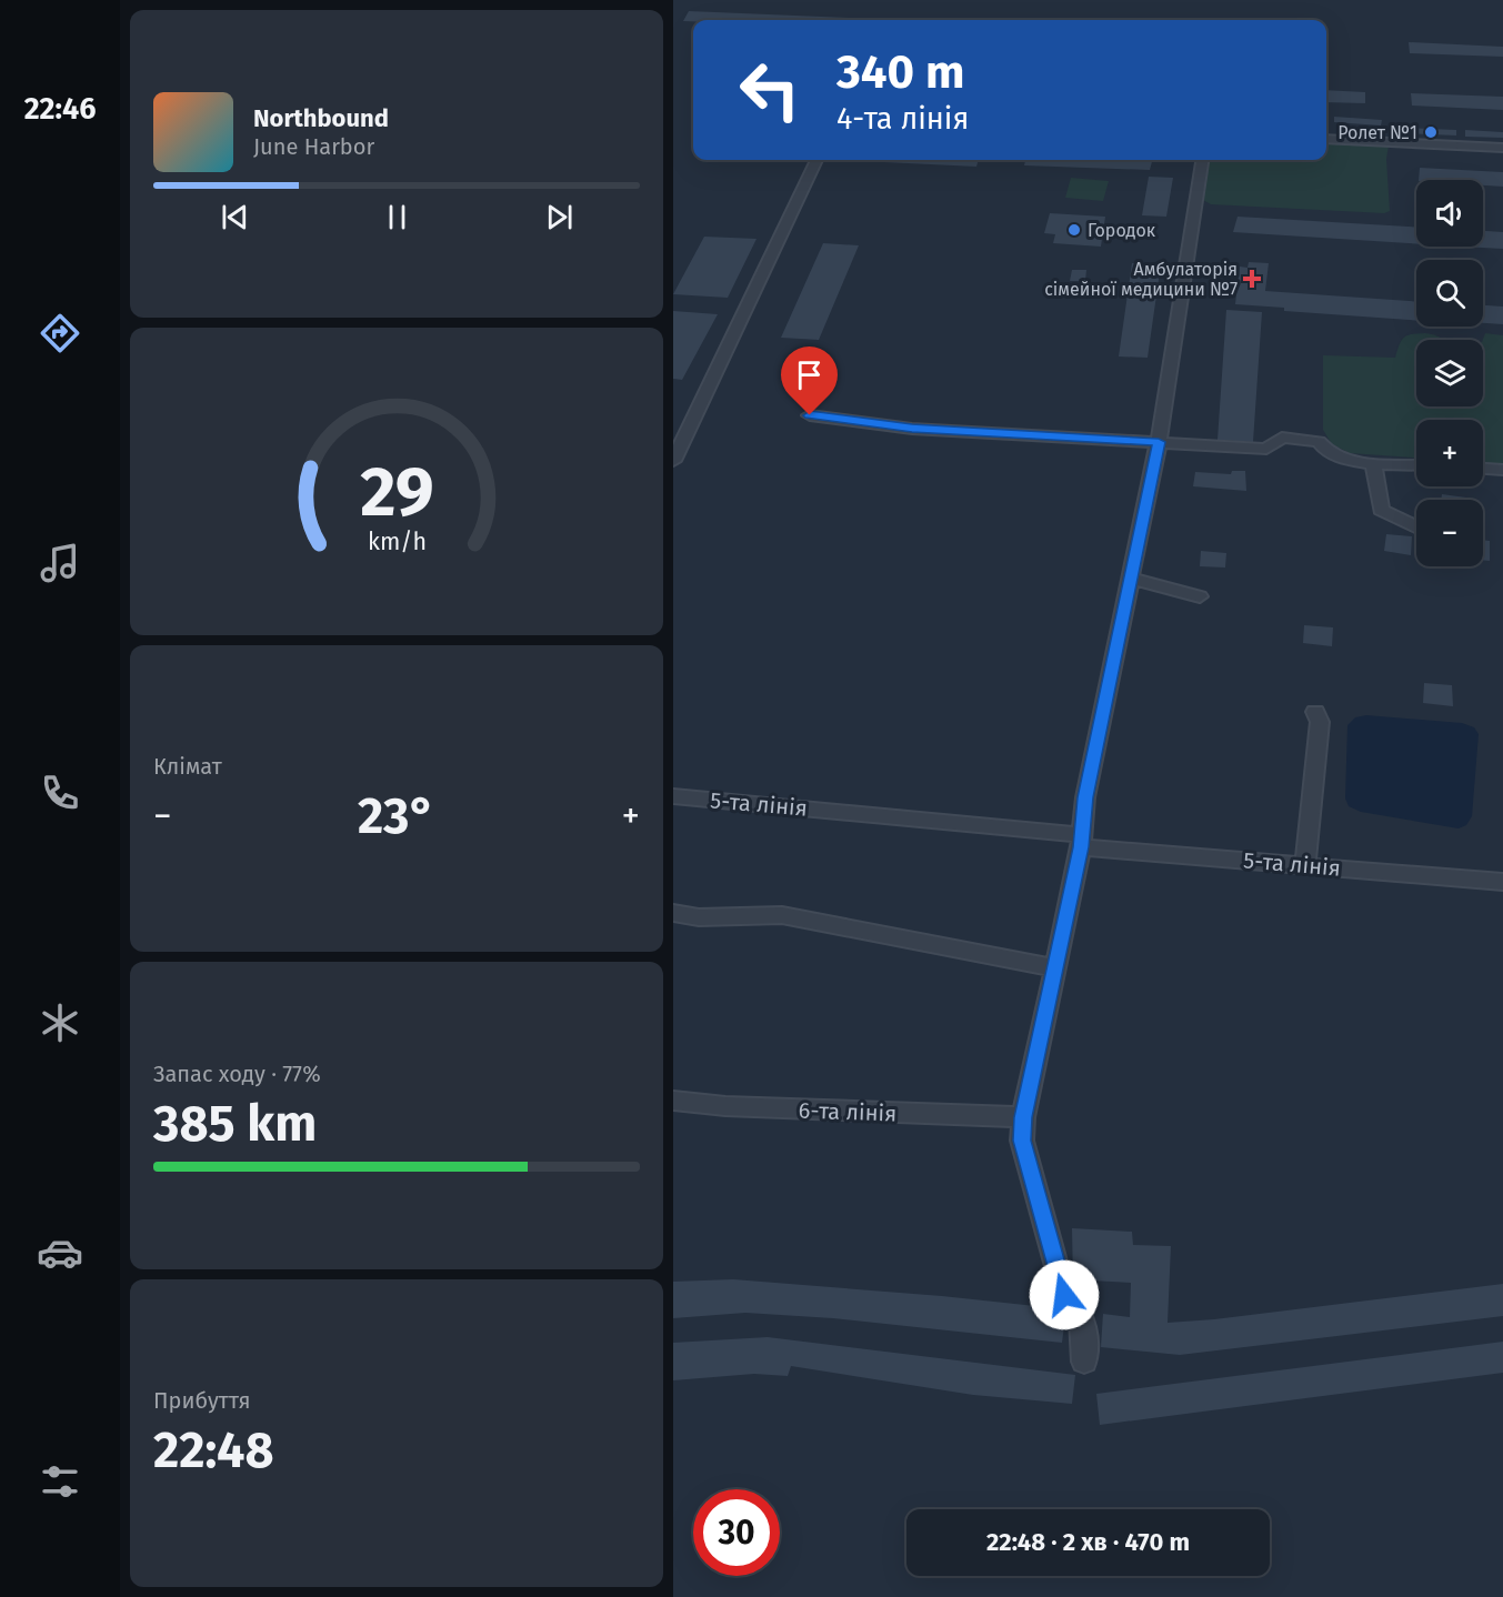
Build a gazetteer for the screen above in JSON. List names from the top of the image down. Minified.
{"streets":{"street":["5-та лінія","6-та лінія"]},"places":{"other":["Ролет №1","Городок"],"health":["Амбулаторія сімейної медицини №7"]},"page":{"tabs":"22:46","turn":["340 m","4-та лінія"],"song":["Northbound","June Harbor"],"map_buttons":["+","−"],"tile":["Клімат",["Запас ходу · 77%","385 km"],["Прибуття","22:48"]],"heat":["−","23°","+"],"limit":"30","trip":"22:48 · 2 хв · 470 m","gauge":["29","km/h"]}}
